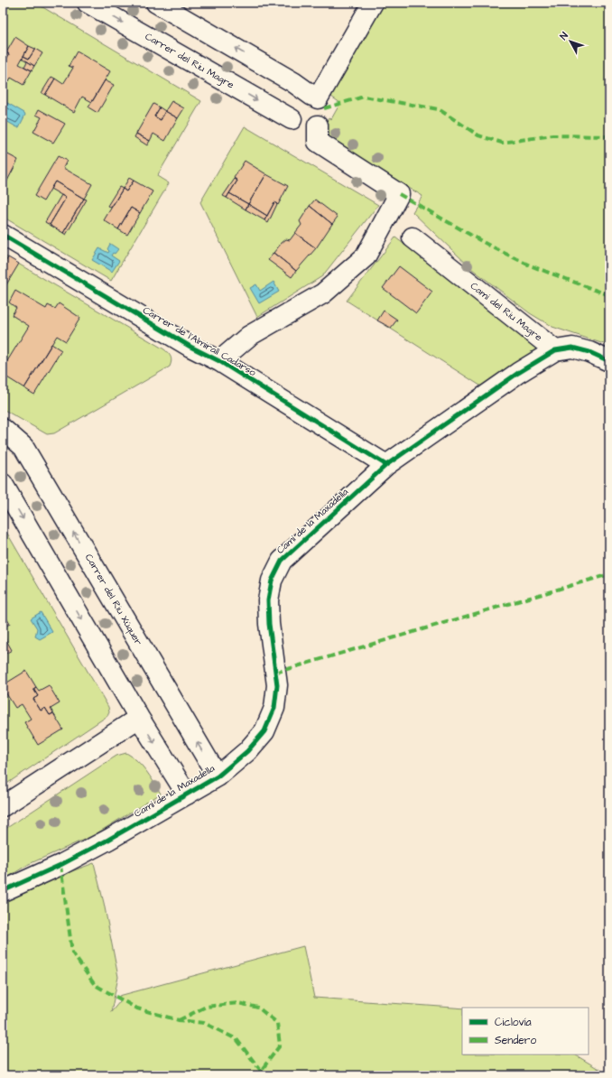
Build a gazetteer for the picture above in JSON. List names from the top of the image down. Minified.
{"streets":{"street":["Carrer del Riu Magre","Camí del Riu Magre","Carrer de l'Almirall Cadarso","Camí de la Maxadella","Carrer del Riu Xúquer"]},"crossings":[["Camí del Riu Magre","Camí de la Maxadella"],["Carrer de l'Almirall Cadarso","Camí de la Maxadella"],["Camí de la Maxadella","Carrer del Riu Xúquer"]],"legend":["Ciclovía","Sendero"],"north":"top left"}
